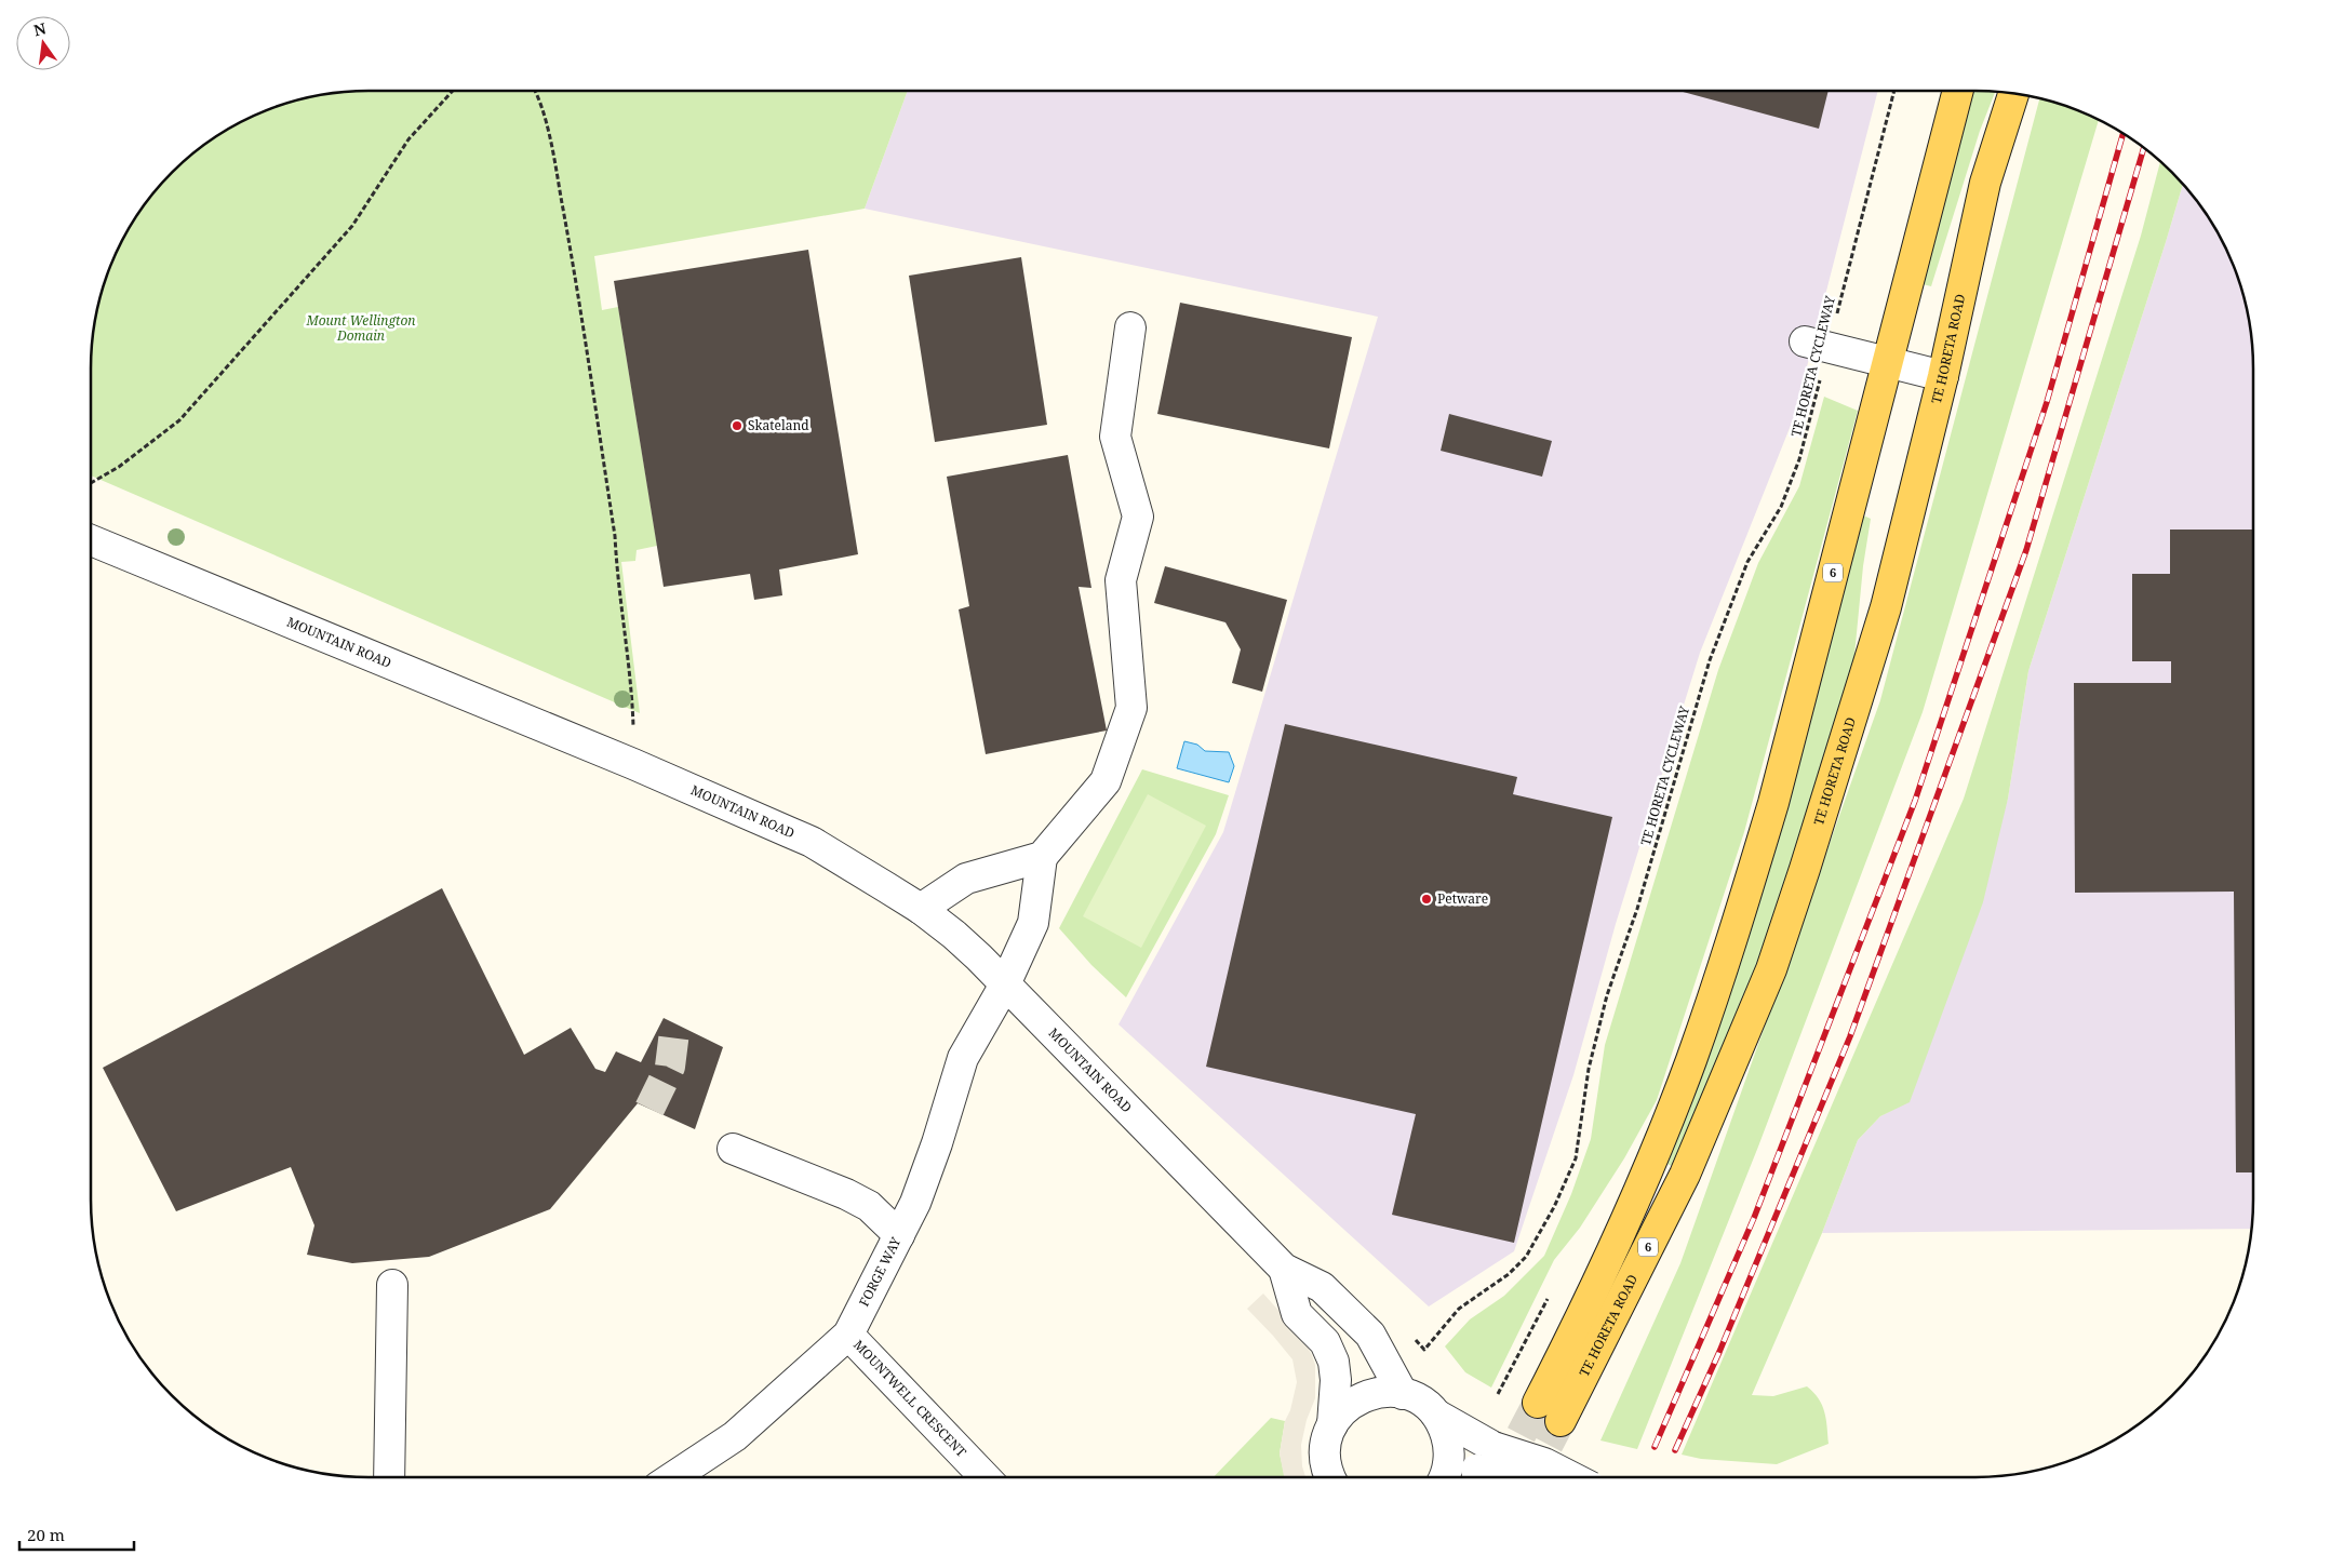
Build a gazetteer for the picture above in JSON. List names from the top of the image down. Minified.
{"streets":{"main road":["TE HORETA ROAD","6"],"street":["MOUNTAIN ROAD","FORGE WAY","MOUNTWELL CRESCENT"],"path":["TE HORETA CYCLEWAY"]},"crossings":[["MOUNTAIN ROAD","FORGE WAY"],["FORGE WAY","MOUNTWELL CRESCENT"]],"parks":["Mount Wellington Domain"],"places":["Skateland","Petware"],"scale_bar":"20 m","north":"top"}
